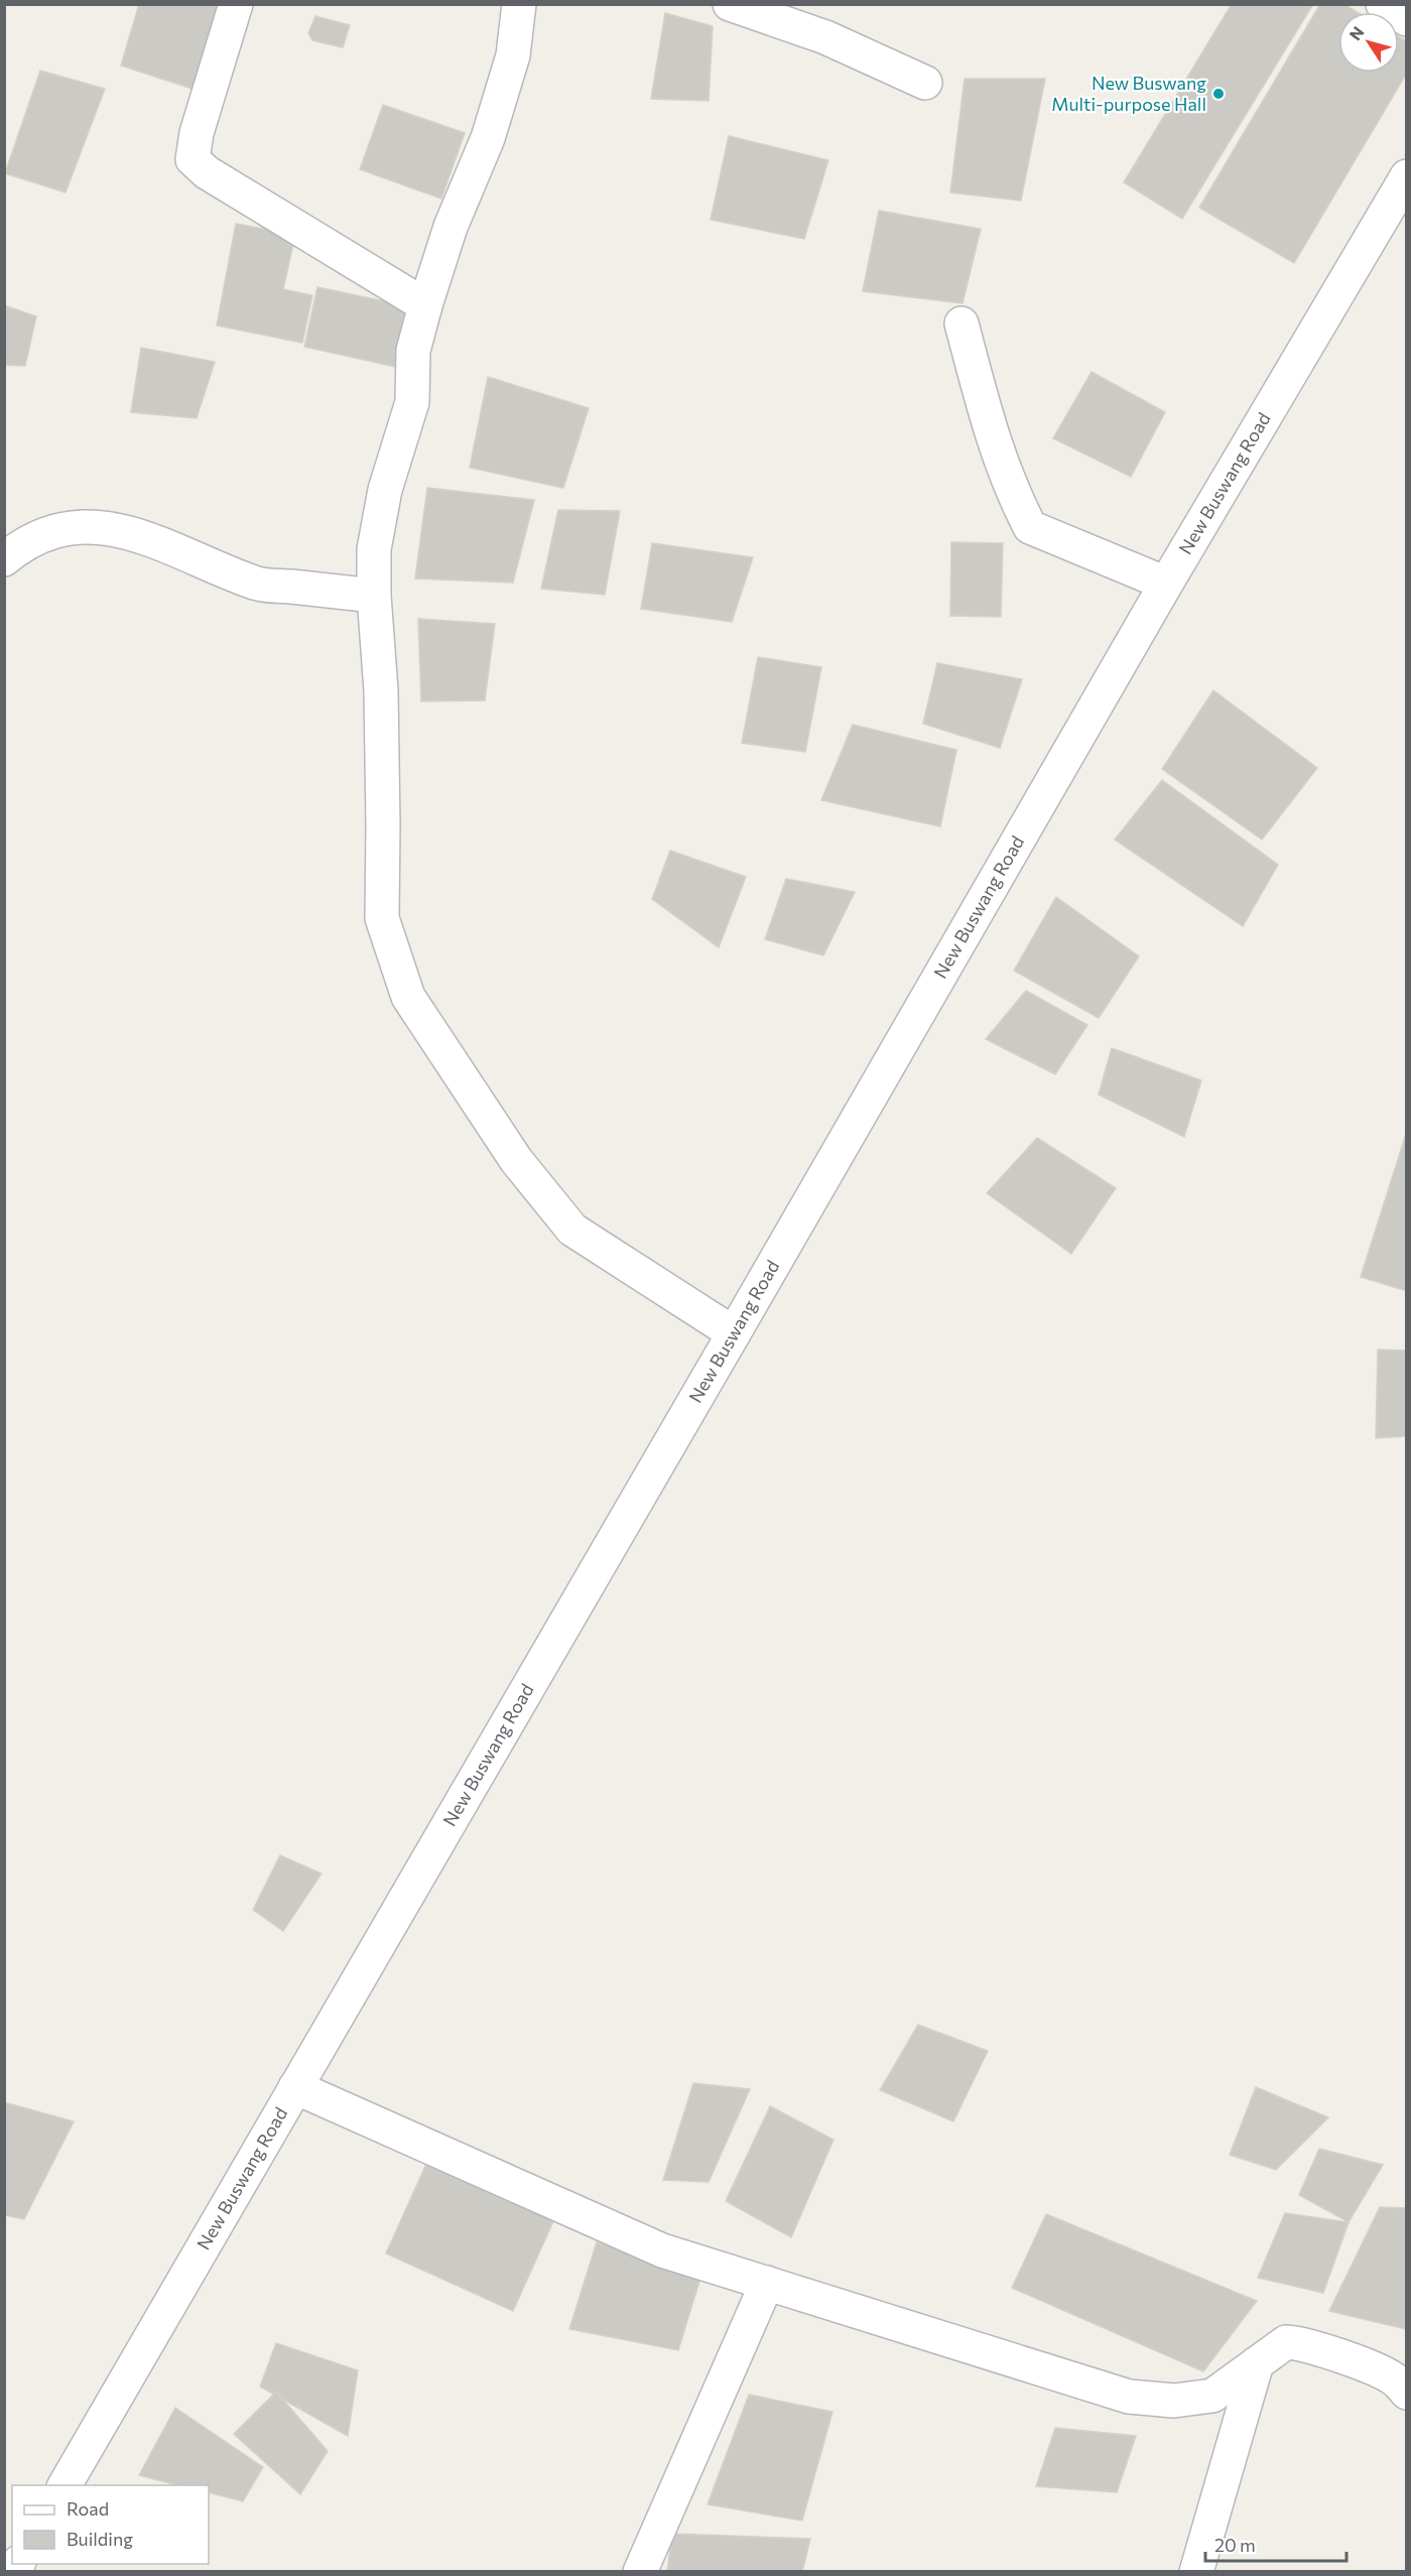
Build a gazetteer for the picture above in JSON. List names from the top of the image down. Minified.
{"streets":{"street":["New Buswang Road"]},"places":["New Buswang Multi-purpose Hall"],"legend":["Road","Building"],"scale_bar":"20 m","north":"top left"}
